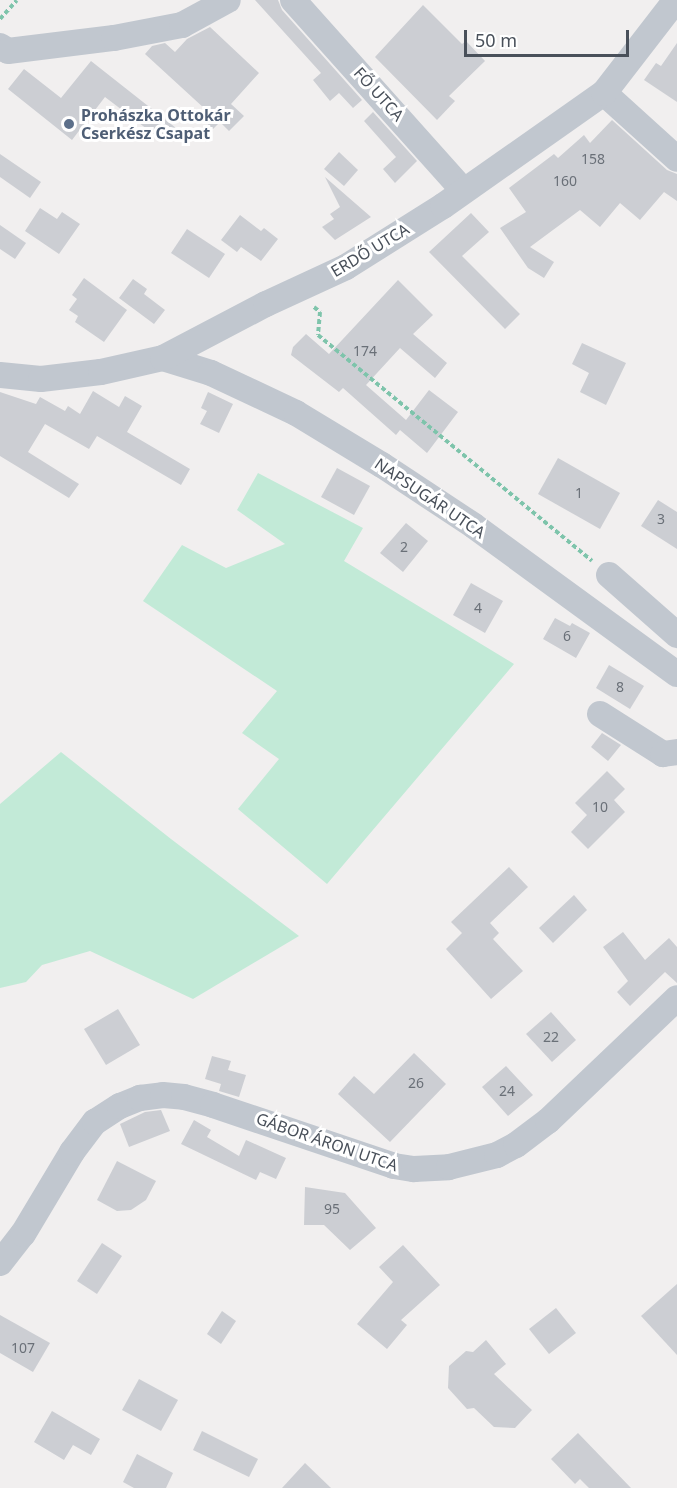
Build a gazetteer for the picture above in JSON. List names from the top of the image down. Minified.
{"streets":{"street":["FŐ UTCA","ERDŐ UTCA","NAPSUGÁR UTCA","GÁBOR ÁRON UTCA"]},"crossings":[["FŐ UTCA","ERDŐ UTCA"],["ERDŐ UTCA","NAPSUGÁR UTCA"]],"places":["Prohászka Ottokár Cserkész Csapat"],"house_numbers":["158","160","174","1","3","2","4","6","8","10","22","26","24","95","107"],"scale_bar":"50 m"}
